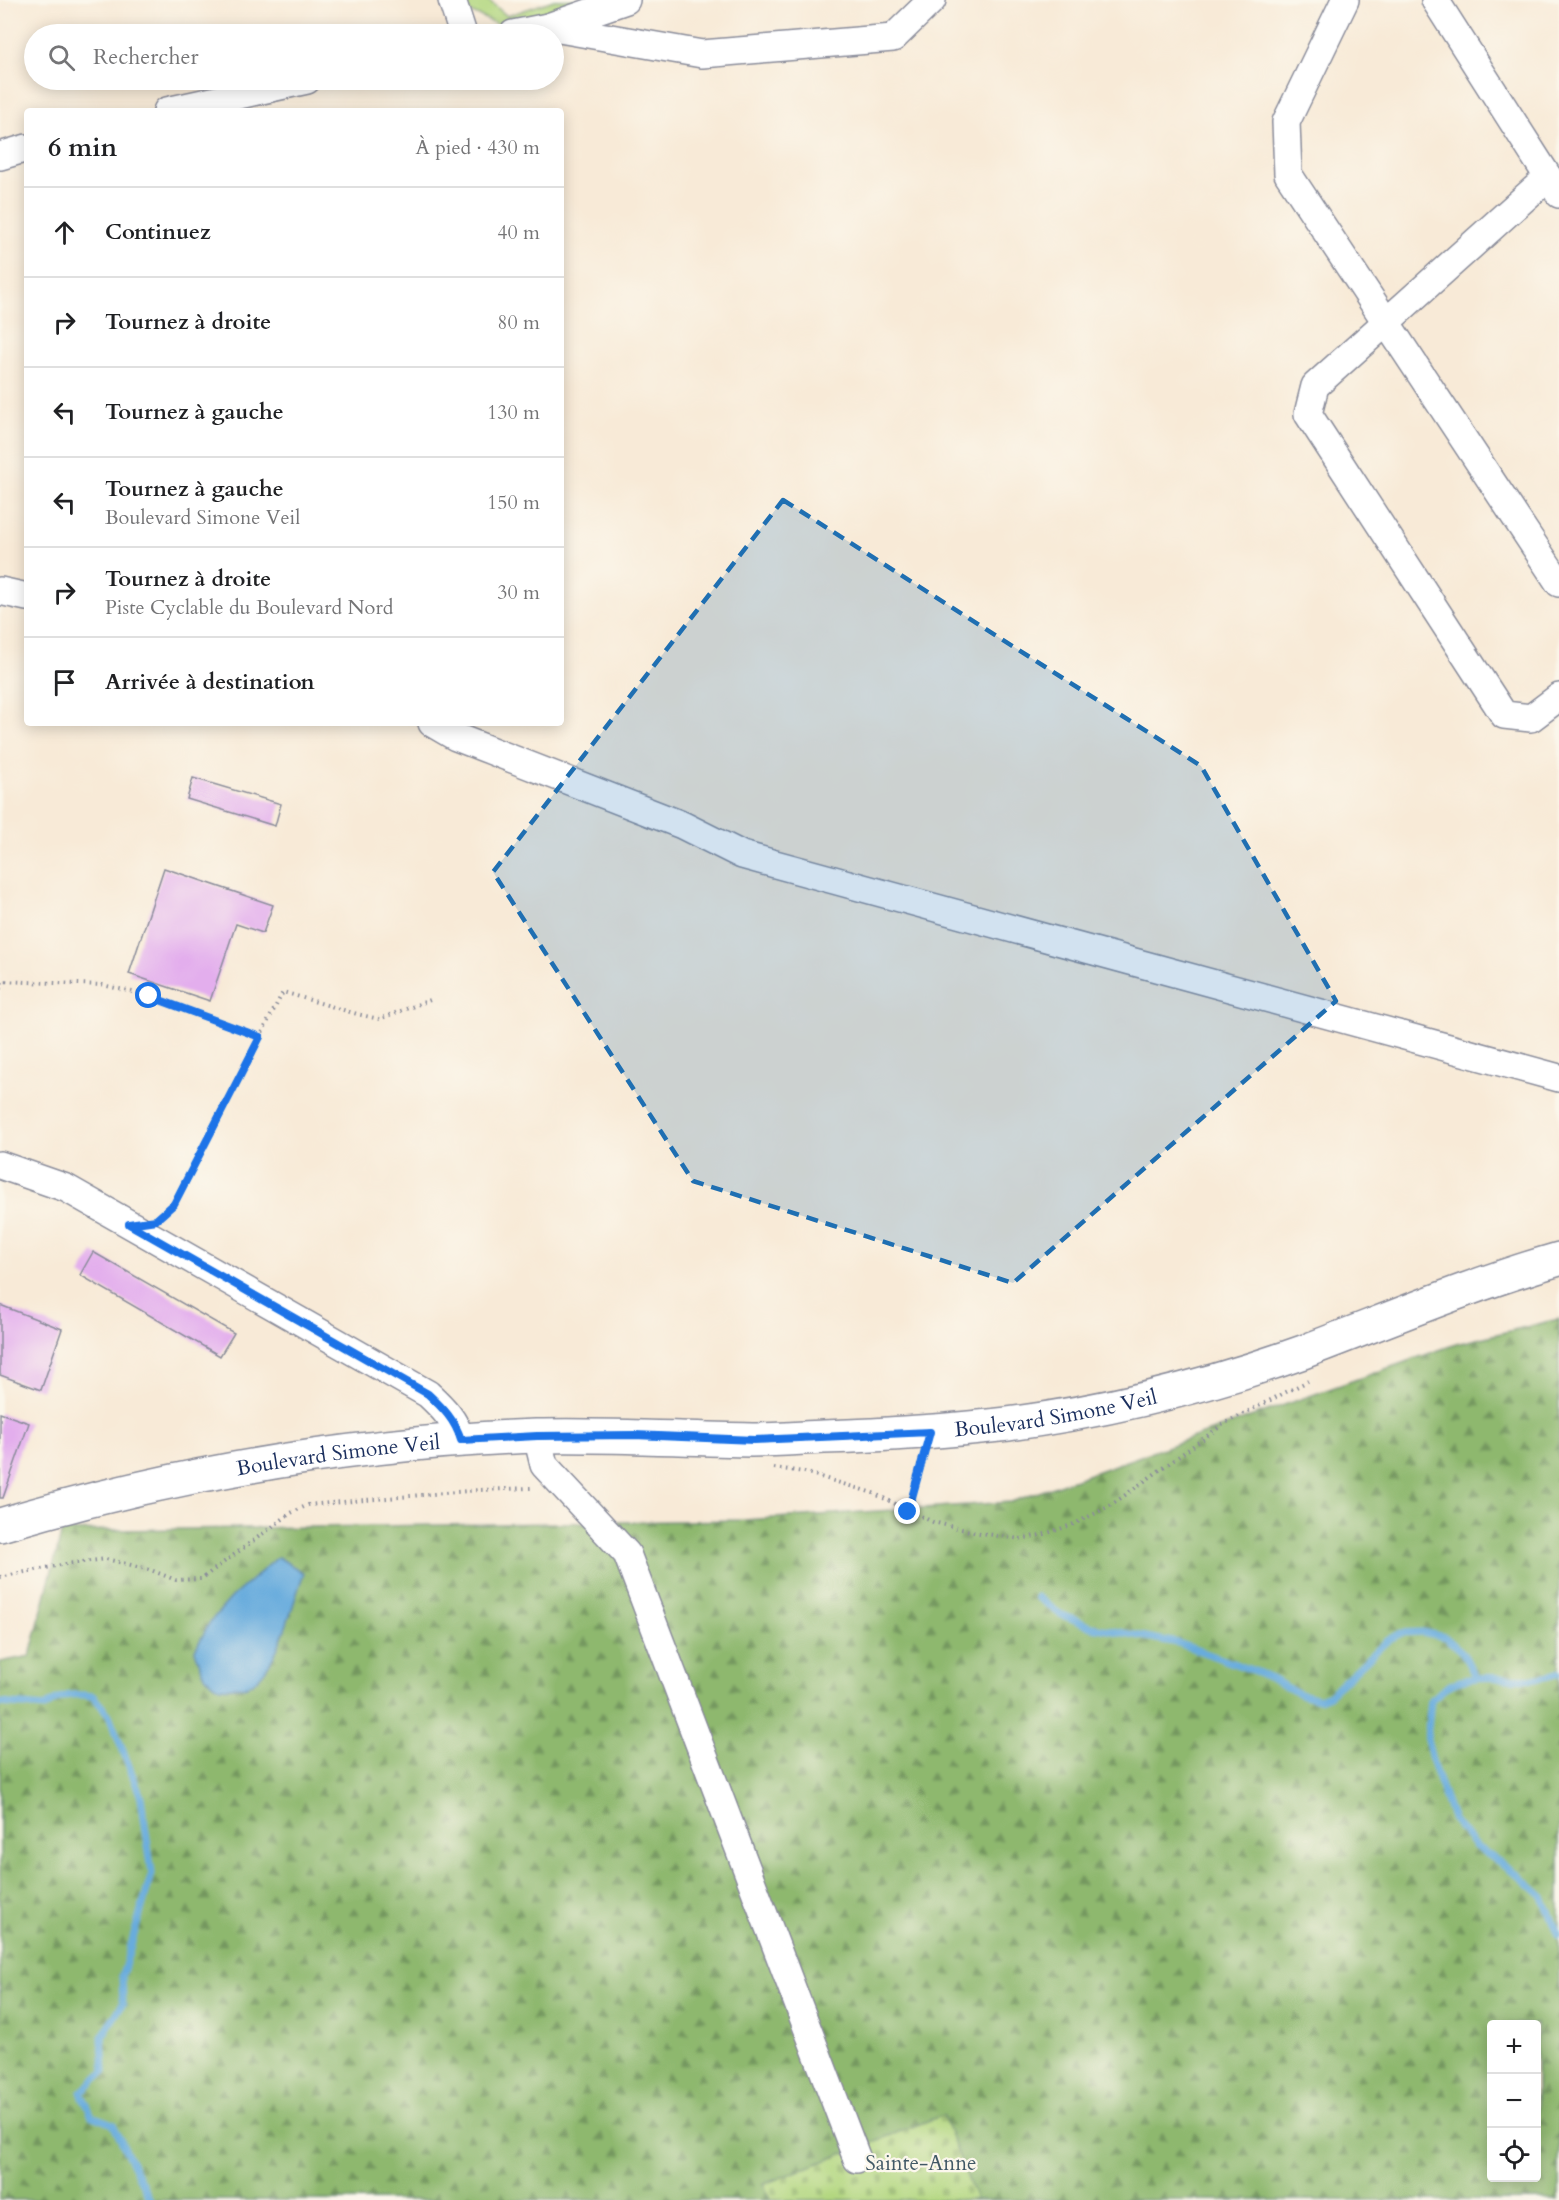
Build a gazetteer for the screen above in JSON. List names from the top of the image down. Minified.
{"streets":{"main road":["Boulevard Simone Veil"]},"parks":["Sainte-Anne"],"page":{"search":"Rechercher","heading":["6 min","À pied · 430 m"],"list":[["Continuez","40 m"],["Tournez à droite","80 m"],["Tournez à gauche","130 m"],["Tournez à gauche","Boulevard Simone Veil","150 m"],["Tournez à droite","Piste Cyclable du Boulevard Nord","30 m"],"Arrivée à destination"],"map_buttons":["+","−"]}}
